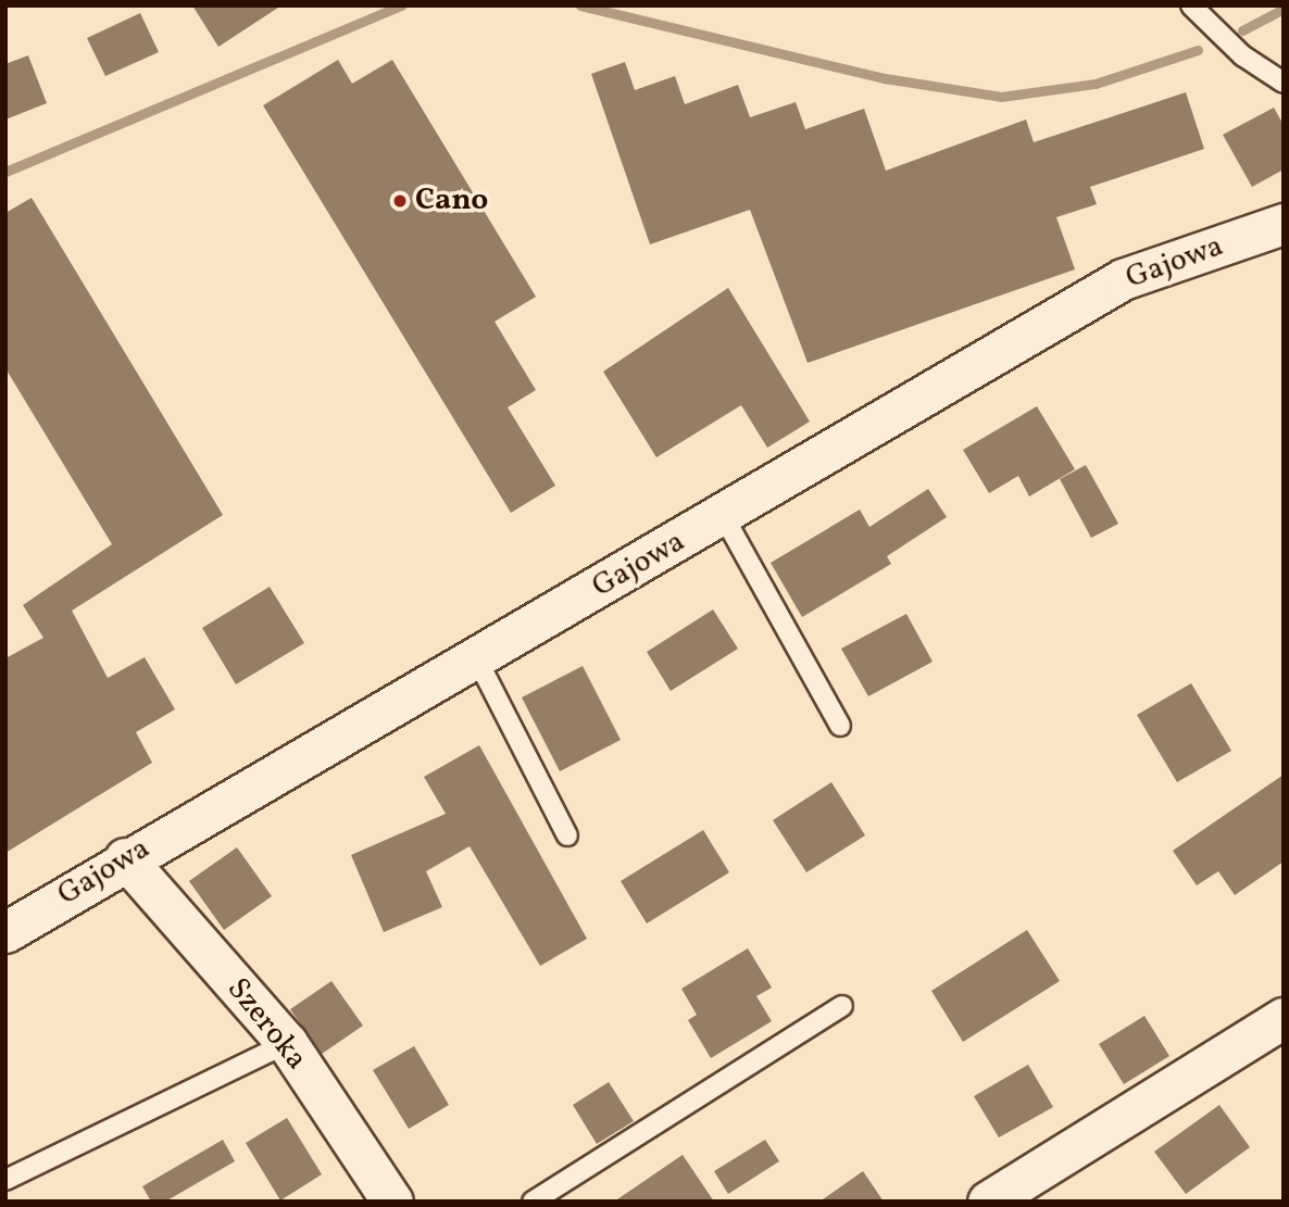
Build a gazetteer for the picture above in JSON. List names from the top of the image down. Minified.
{"streets":{"street":["Gajowa","Szeroka"]},"crossings":[["Gajowa","Szeroka"]],"places":["Cano"]}
